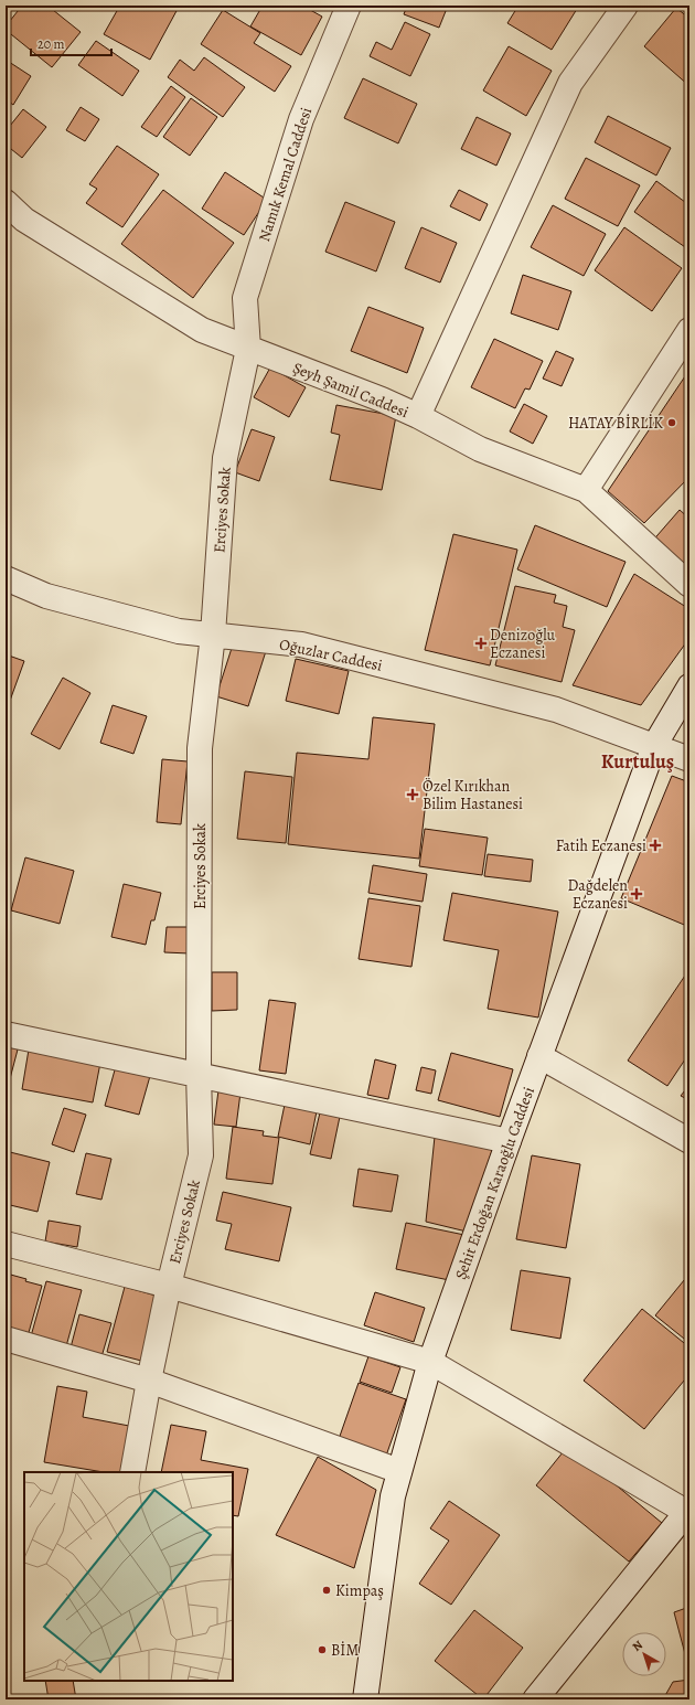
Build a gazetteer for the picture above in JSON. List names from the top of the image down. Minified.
{"streets":{"street":["Namık Kemal Caddesi","Şeyh Şamil Caddesi","Erciyes Sokak","Oğuzlar Caddesi","Şehit Erdoğan Karaoğlu Caddesi"]},"crossings":[["Namık Kemal Caddesi","Şeyh Şamil Caddesi"],["Namık Kemal Caddesi","Erciyes Sokak"],["Şeyh Şamil Caddesi","Erciyes Sokak"],["Erciyes Sokak","Oğuzlar Caddesi"],["Oğuzlar Caddesi","Şehit Erdoğan Karaoğlu Caddesi"]],"districts":["Kurtuluş"],"places":{"other":["HATAY BİRLİK","Kimpaş","BİM"],"health":["Denizoğlu Eczanesi","Özel Kırıkhan Bilim Hastanesi","Fatih Eczanesi","Dağdelen Eczanesi"]},"scale_bar":"20 m","north":"top left"}
